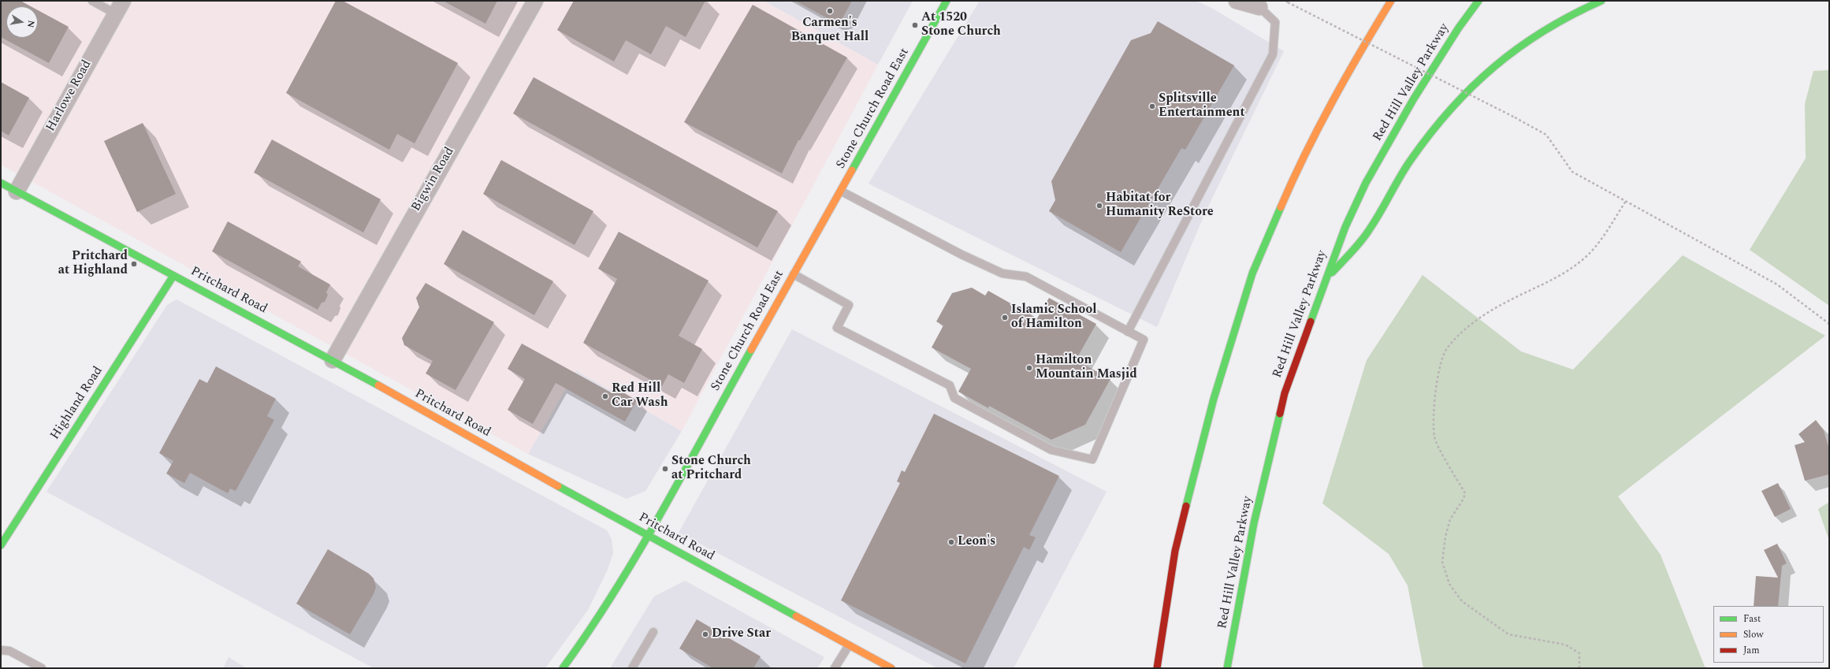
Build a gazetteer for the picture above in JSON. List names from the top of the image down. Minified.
{"streets":{"main road":["Red Hill Valley Parkway","Stone Church Road East","Pritchard Road","Highland Road"],"street":["Harlowe Road","Bigwin Road"]},"crossings":[["Harlowe Road","Pritchard Road"],["Stone Church Road East","Pritchard Road"],["Bigwin Road","Pritchard Road"],["Pritchard Road","Highland Road"]],"places":["Carmen's Banquet Hall","At 1520 Stone Church","Splitsville Entertainment","Habitat for Humanity ReStore","Pritchard at Highland","Islamic School of Hamilton","Hamilton Mountain Masjid","Red Hill Car Wash","Stone Church at Pritchard","Leon's","Drive Star"],"legend":["Fast","Slow","Jam"],"north":"right"}
